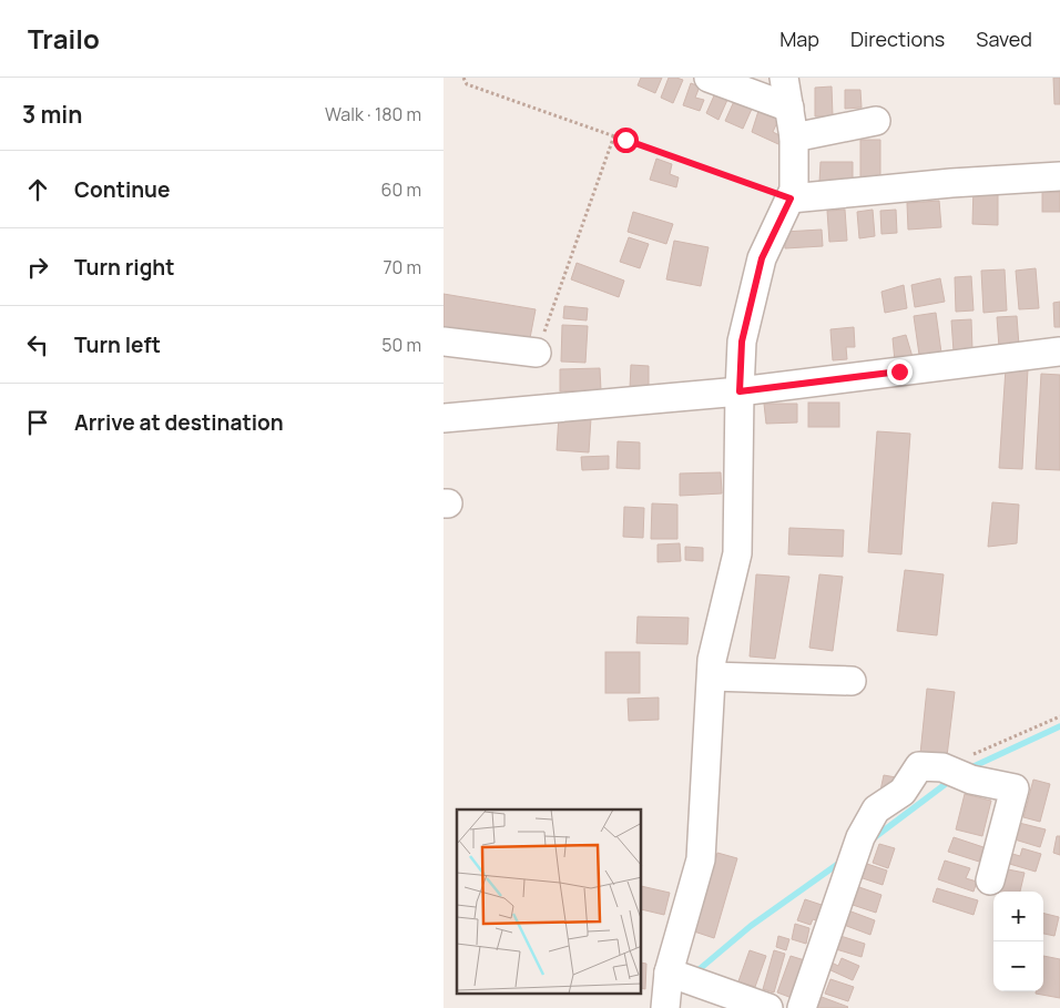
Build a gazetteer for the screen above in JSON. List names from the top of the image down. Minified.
{"page":{"header":"Trailo","nav":["Map","Directions","Saved"],"heading":["3 min","Walk · 180 m"],"list":[["Continue","60 m"],["Turn right","70 m"],["Turn left","50 m"],"Arrive at destination"],"map_buttons":["+","−"]}}
